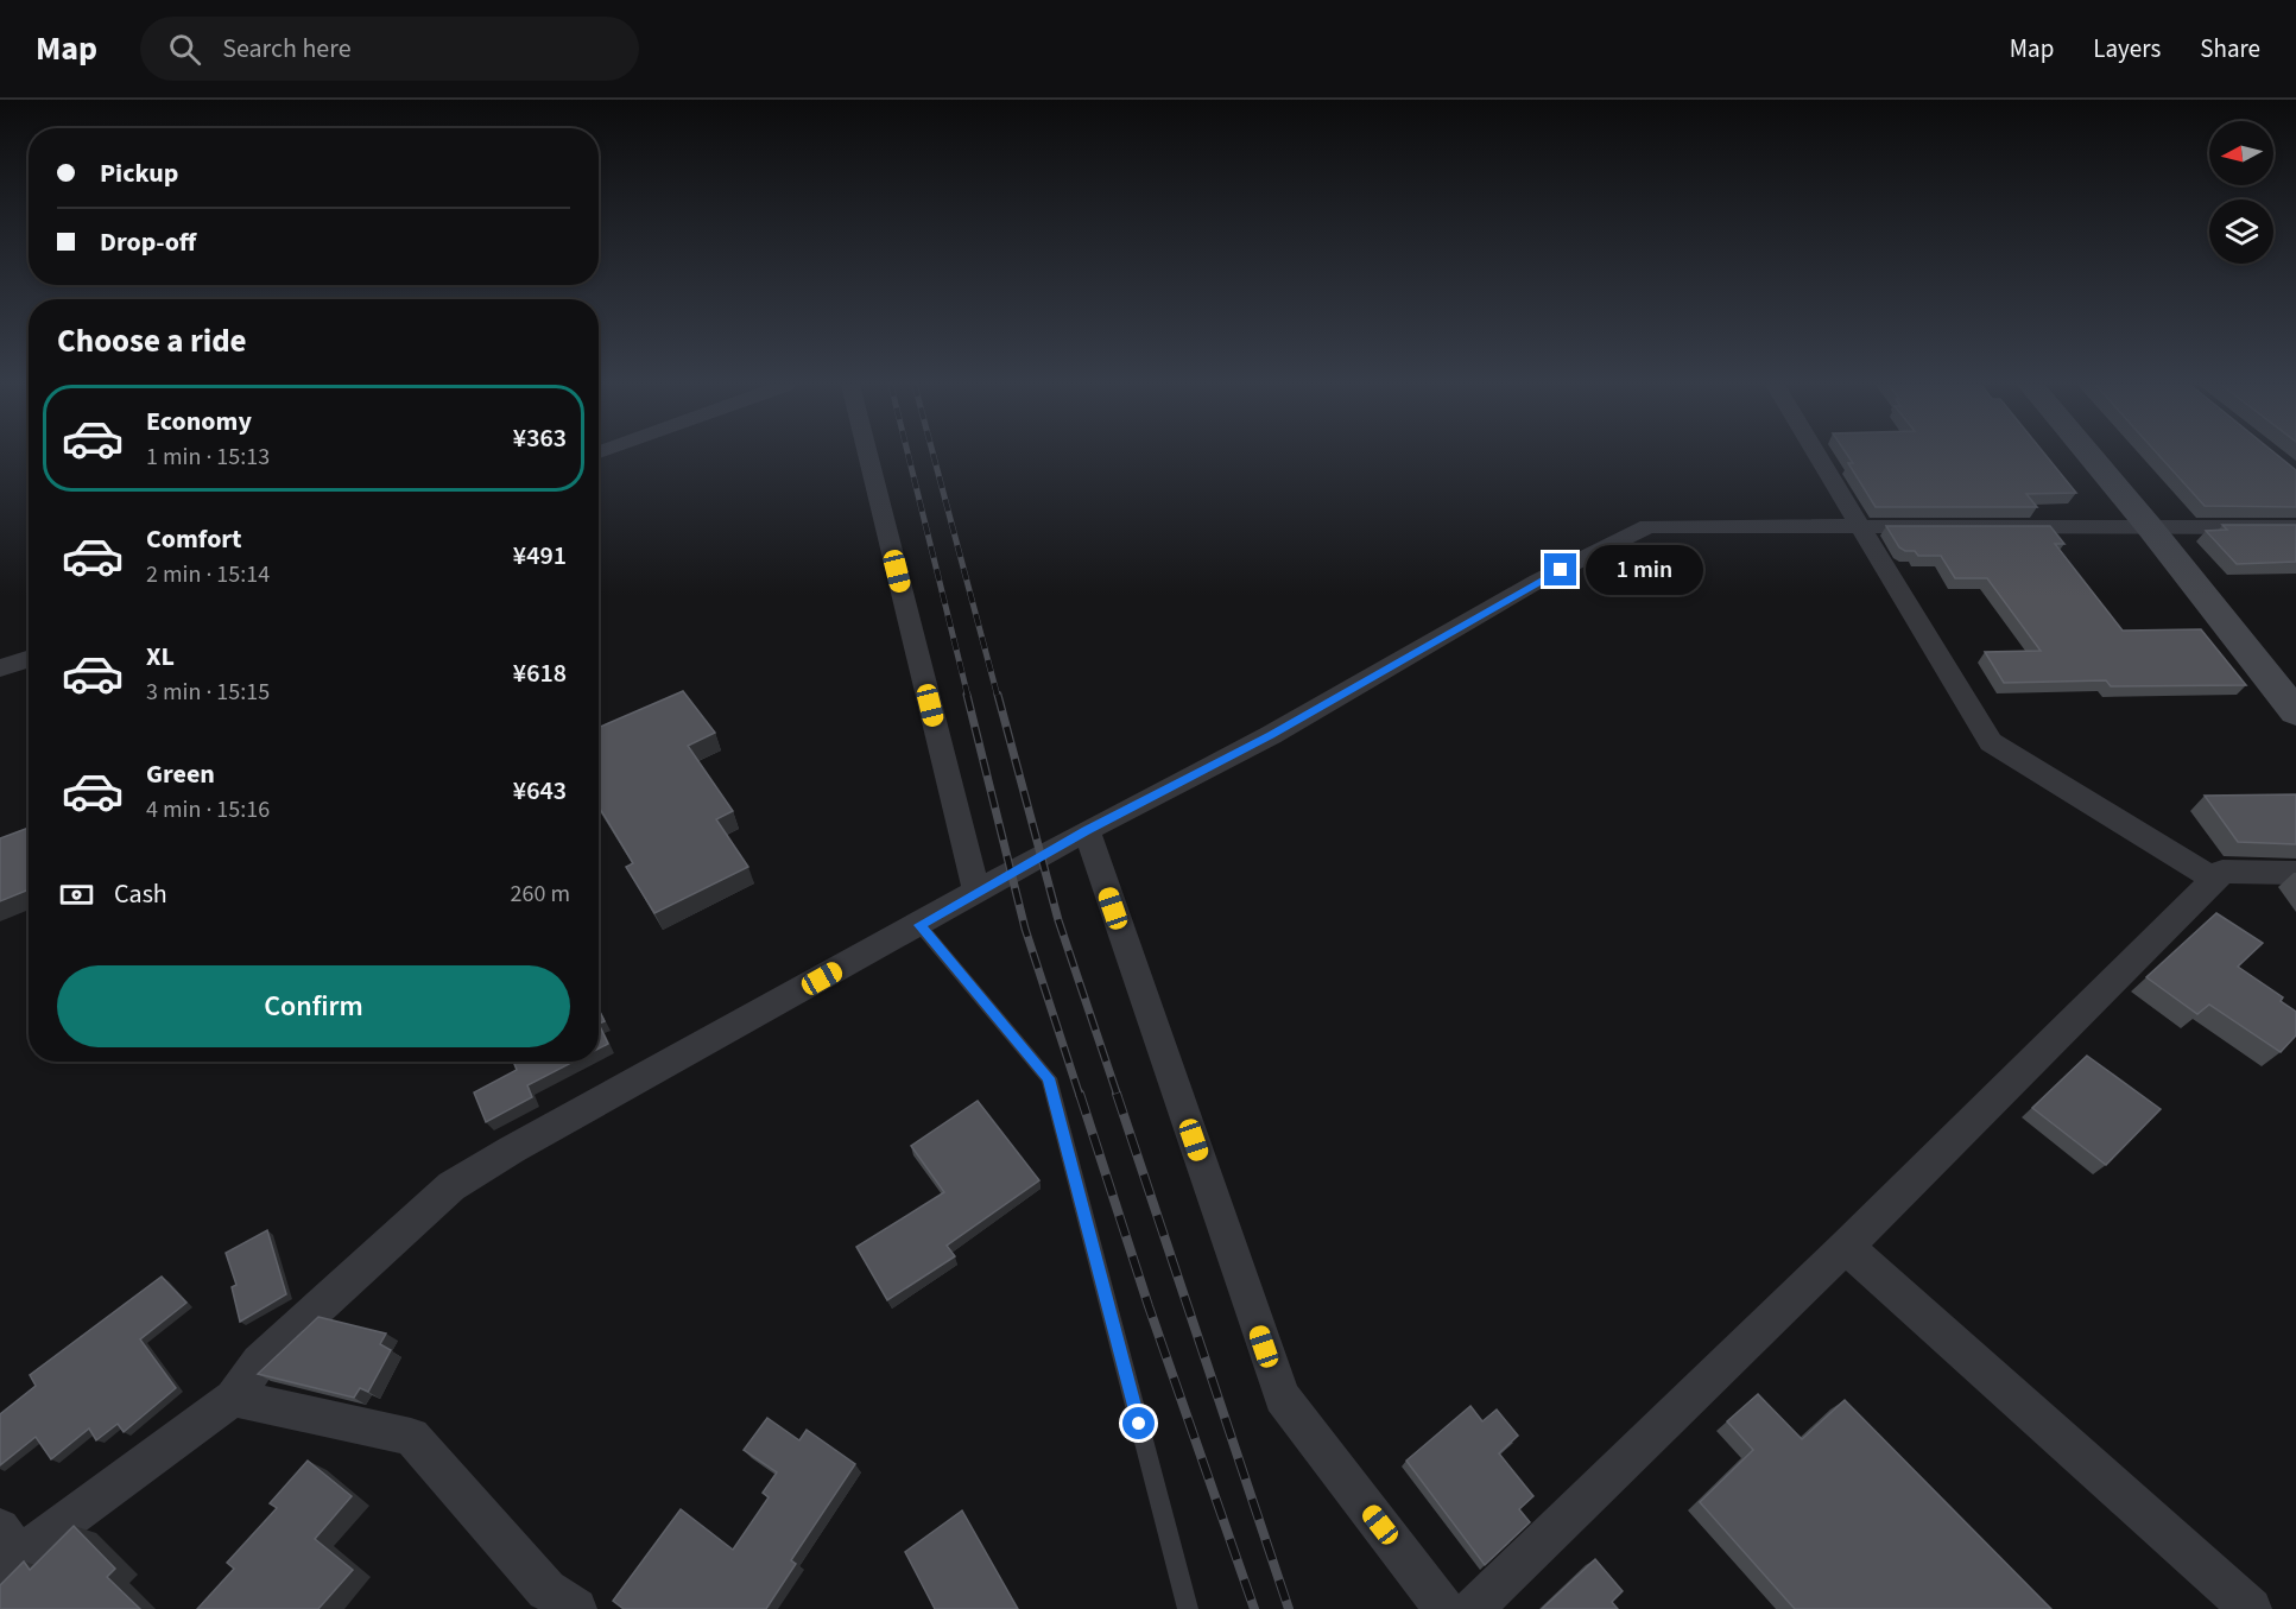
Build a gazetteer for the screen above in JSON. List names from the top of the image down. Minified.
{"north":"left","page":{"header":"Map","search":"Search here","nav":["Map","Layers","Share"],"banner":["Pickup","Drop-off"],"heading":"Choose a ride","list":[{"name":"Economy","note":"1 min · 15:13","value":"¥363"},{"name":"Comfort","note":"2 min · 15:14","value":"¥491"},{"name":"XL","note":"3 min · 15:15","value":"¥618"},{"name":"Green","note":"4 min · 15:16","value":"¥643"}],"bubble":"1 min","pay":["Cash","260 m"],"buttons":"Confirm"}}
